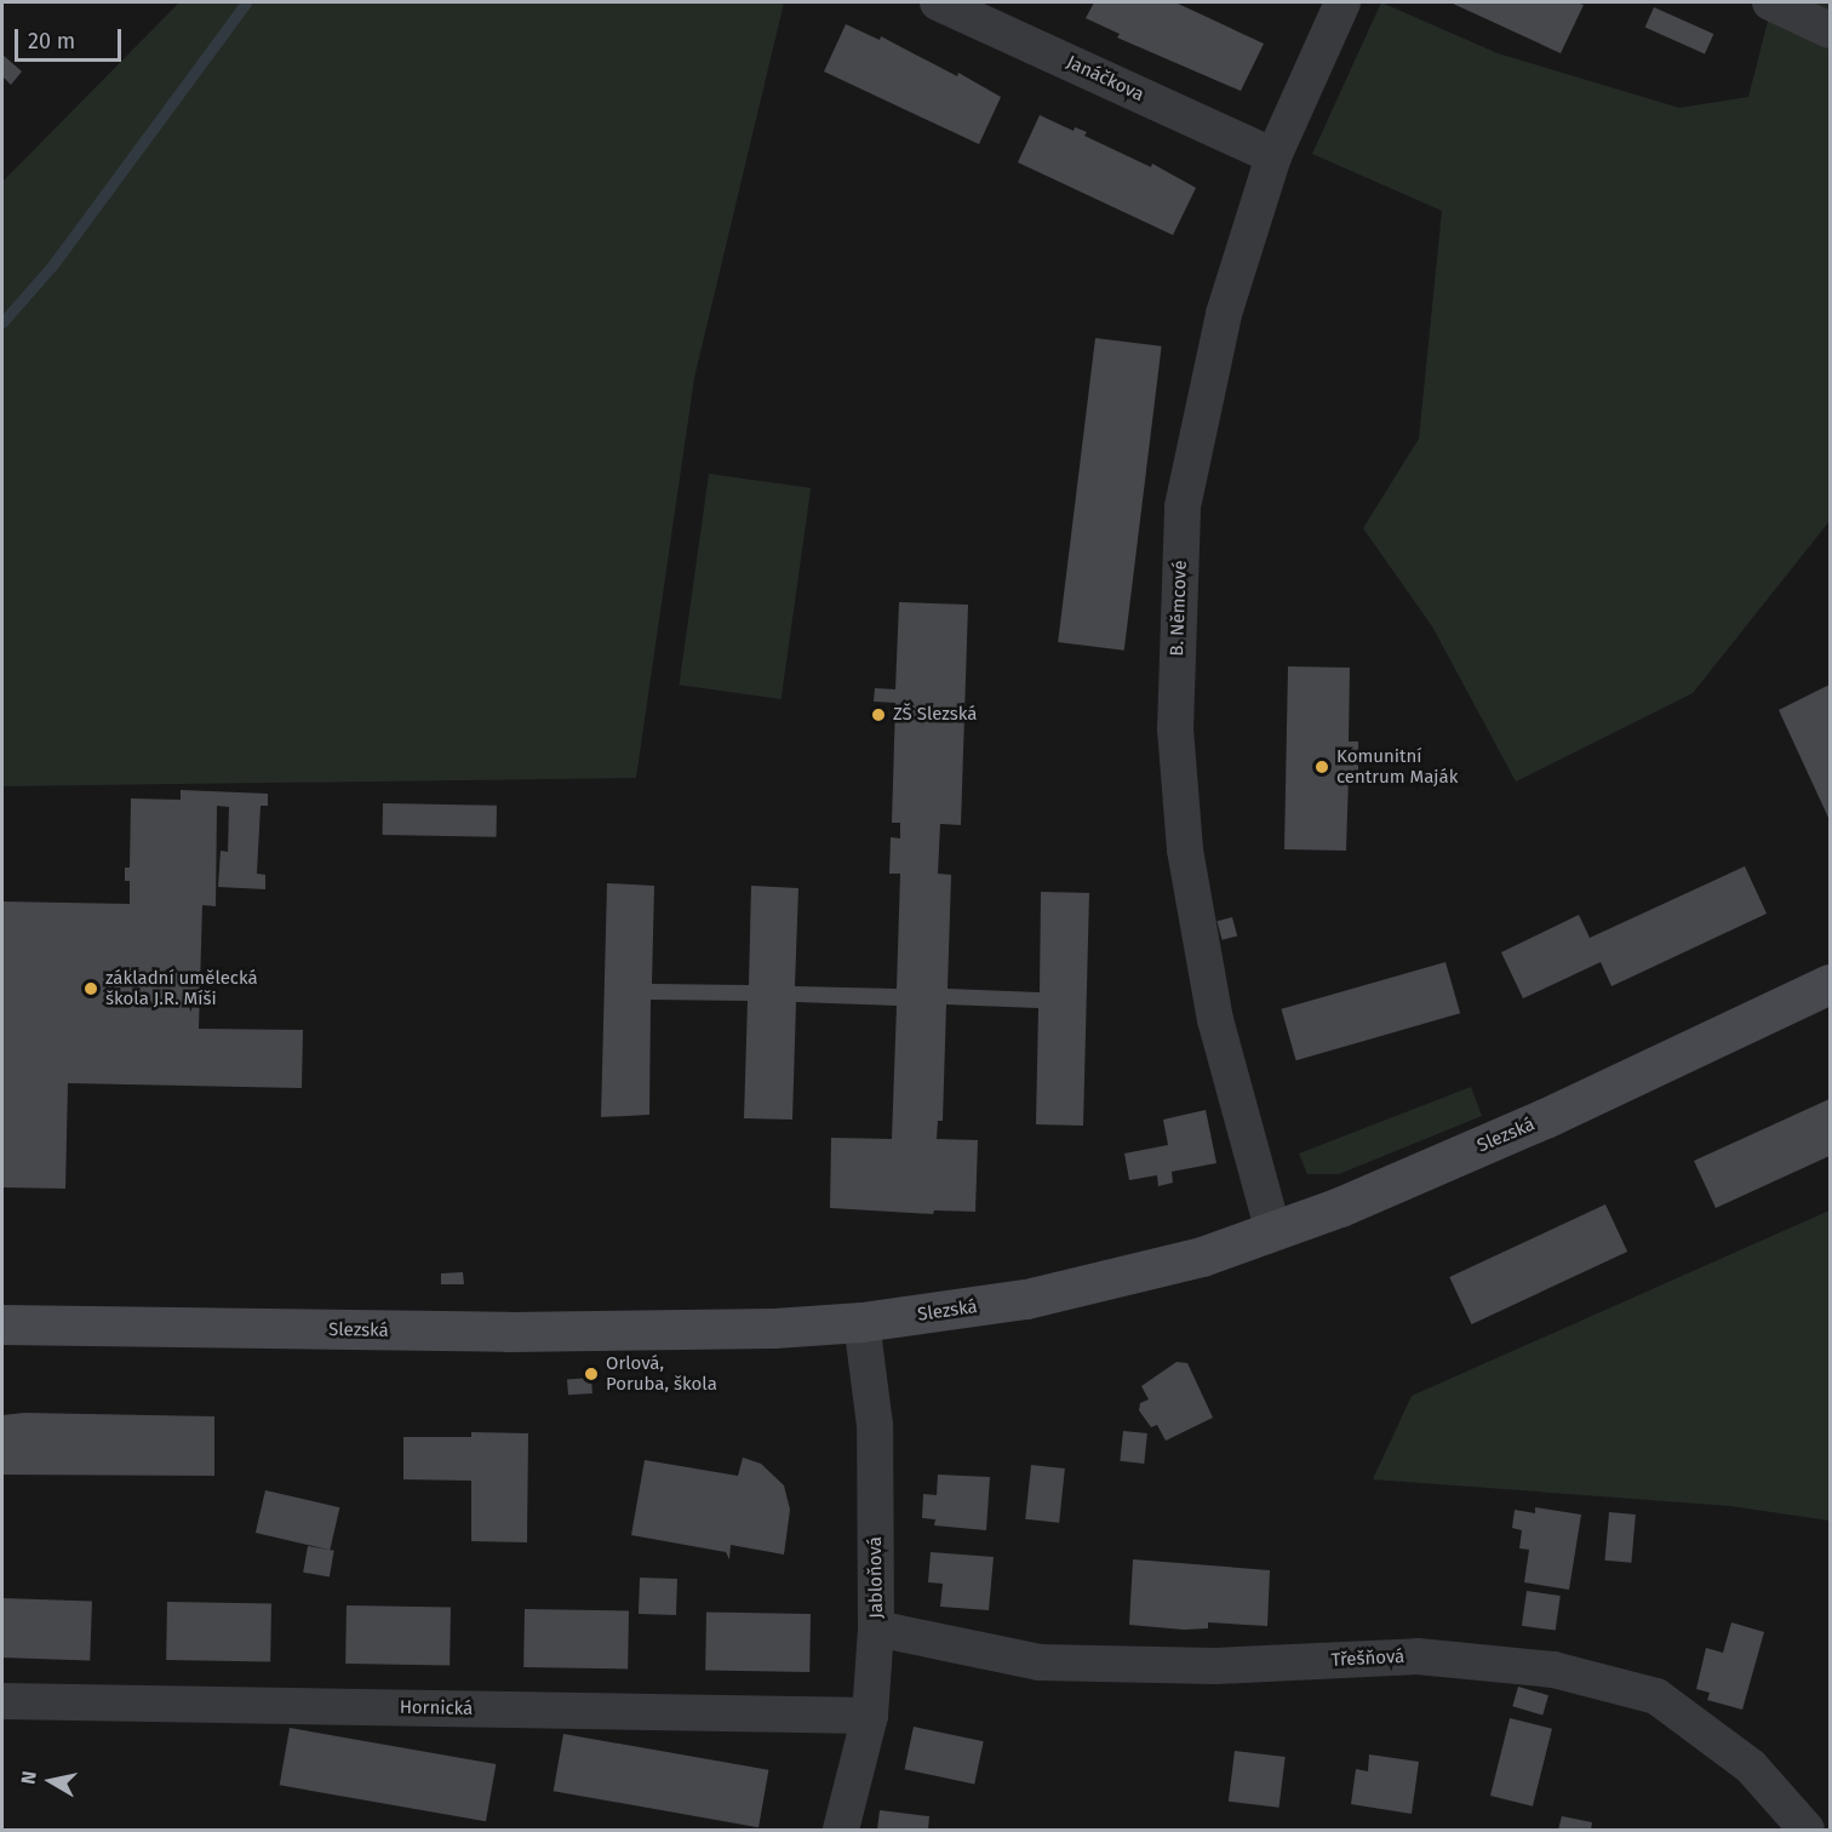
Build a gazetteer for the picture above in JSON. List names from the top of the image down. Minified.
{"streets":{"street":["Janáčkova","B. Němcové","Slezská","Jabloňová","Třešňová","Hornická"]},"crossings":[["Janáčkova","B. Němcové"],["B. Němcové","Slezská"],["Slezská","Jabloňová"],["Jabloňová","Třešňová"],["Jabloňová","Hornická"]],"places":["ZŠ Slezská","Komunitní centrum Maják","základní umělecká škola J.R. Míši","Orlová, Poruba, škola"],"scale_bar":"20 m","north":"left"}
